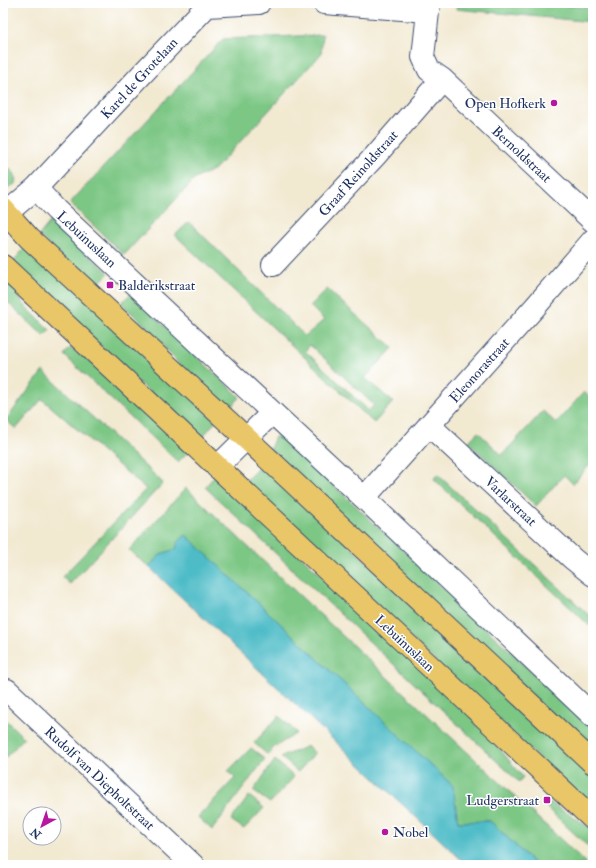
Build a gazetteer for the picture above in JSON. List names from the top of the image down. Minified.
{"streets":{"main road":["Lebuïnuslaan"],"street":["Karel de Grotelaan","Bernoldstraat","Graaf Reinoldstraat","Eleonorastraat","Varlarstraat","Rudolf van Diepholtstraat"]},"crossings":[["Karel de Grotelaan","Lebuïnuslaan"],["Bernoldstraat","Graaf Reinoldstraat"],["Lebuïnuslaan","Eleonorastraat"],["Eleonorastraat","Varlarstraat"]],"places":{"other":["Open Hofkerk","Nobel"],"transit":["Balderikstraat","Ludgerstraat"]},"north":"bottom left"}
